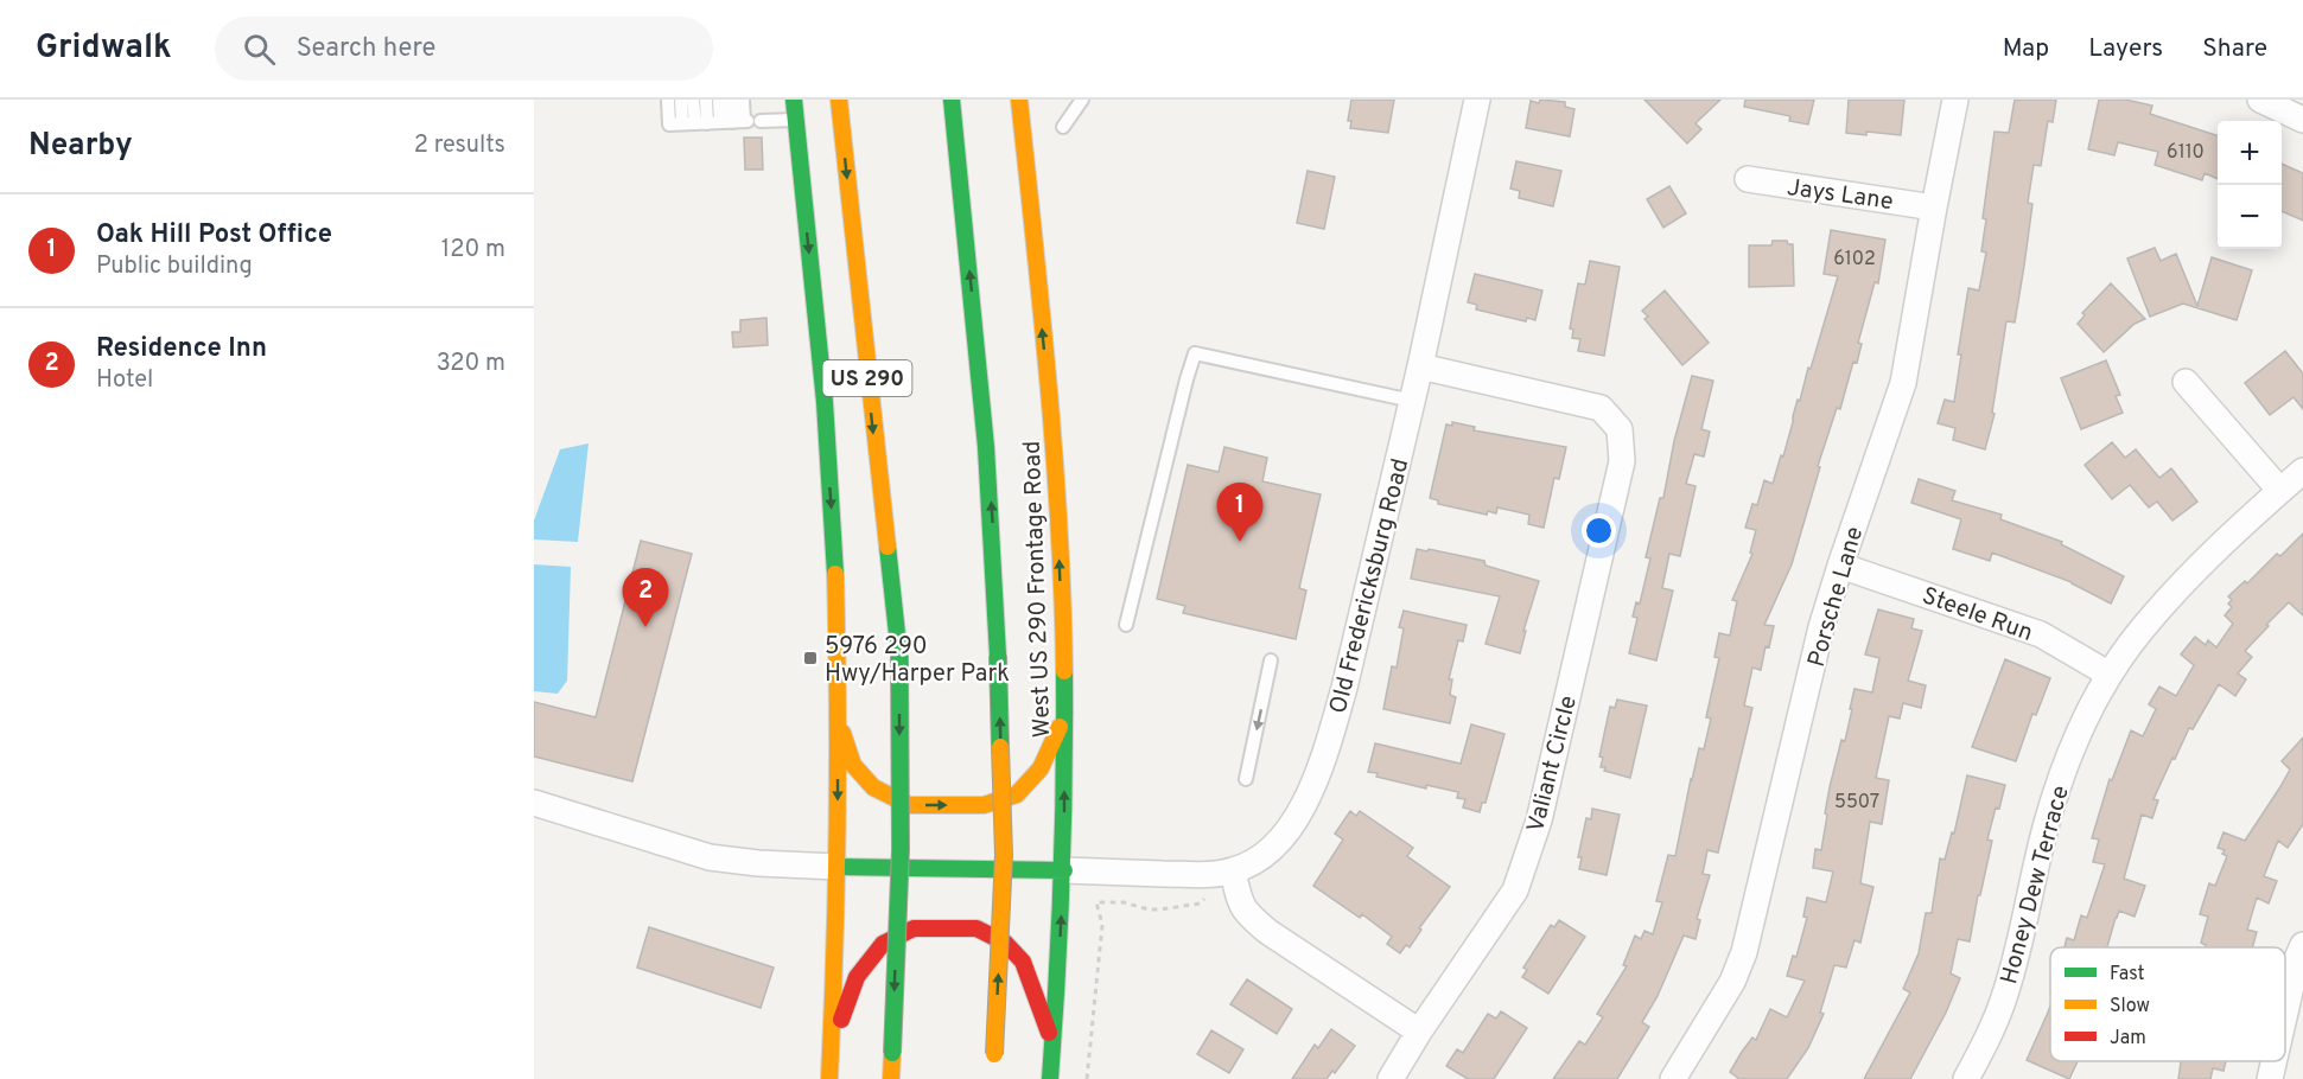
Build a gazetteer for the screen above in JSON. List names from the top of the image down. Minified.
{"streets":{"main road":["US 290","West US 290 Frontage Road"],"street":["Jays Lane","Old Fredericksburg Road","Porsche Lane","Steele Run","Valiant Circle","Honey Dew Terrace"]},"crossings":[["Jays Lane","Porsche Lane"],["Old Fredericksburg Road","West US 290 Frontage Road"],["Old Fredericksburg Road","Valiant Circle"],["Porsche Lane","Steele Run"],["Steele Run","Honey Dew Terrace"]],"places":{"transit":["5976 290 Hwy/Harper Park"]},"house_numbers":["6110","6102","5507"],"legend":["Fast","Slow","Jam"],"page":{"header":"Gridwalk","search":"Search here","nav":["Map","Layers","Share"],"heading":["Nearby","2 results"],"map_buttons":["+","−"],"list":[{"mark":"1","name":"Oak Hill Post Office","note":"Public building","value":"120 m"},{"mark":"2","name":"Residence Inn","note":"Hotel","value":"320 m"}],"pins":["1","2"]}}
